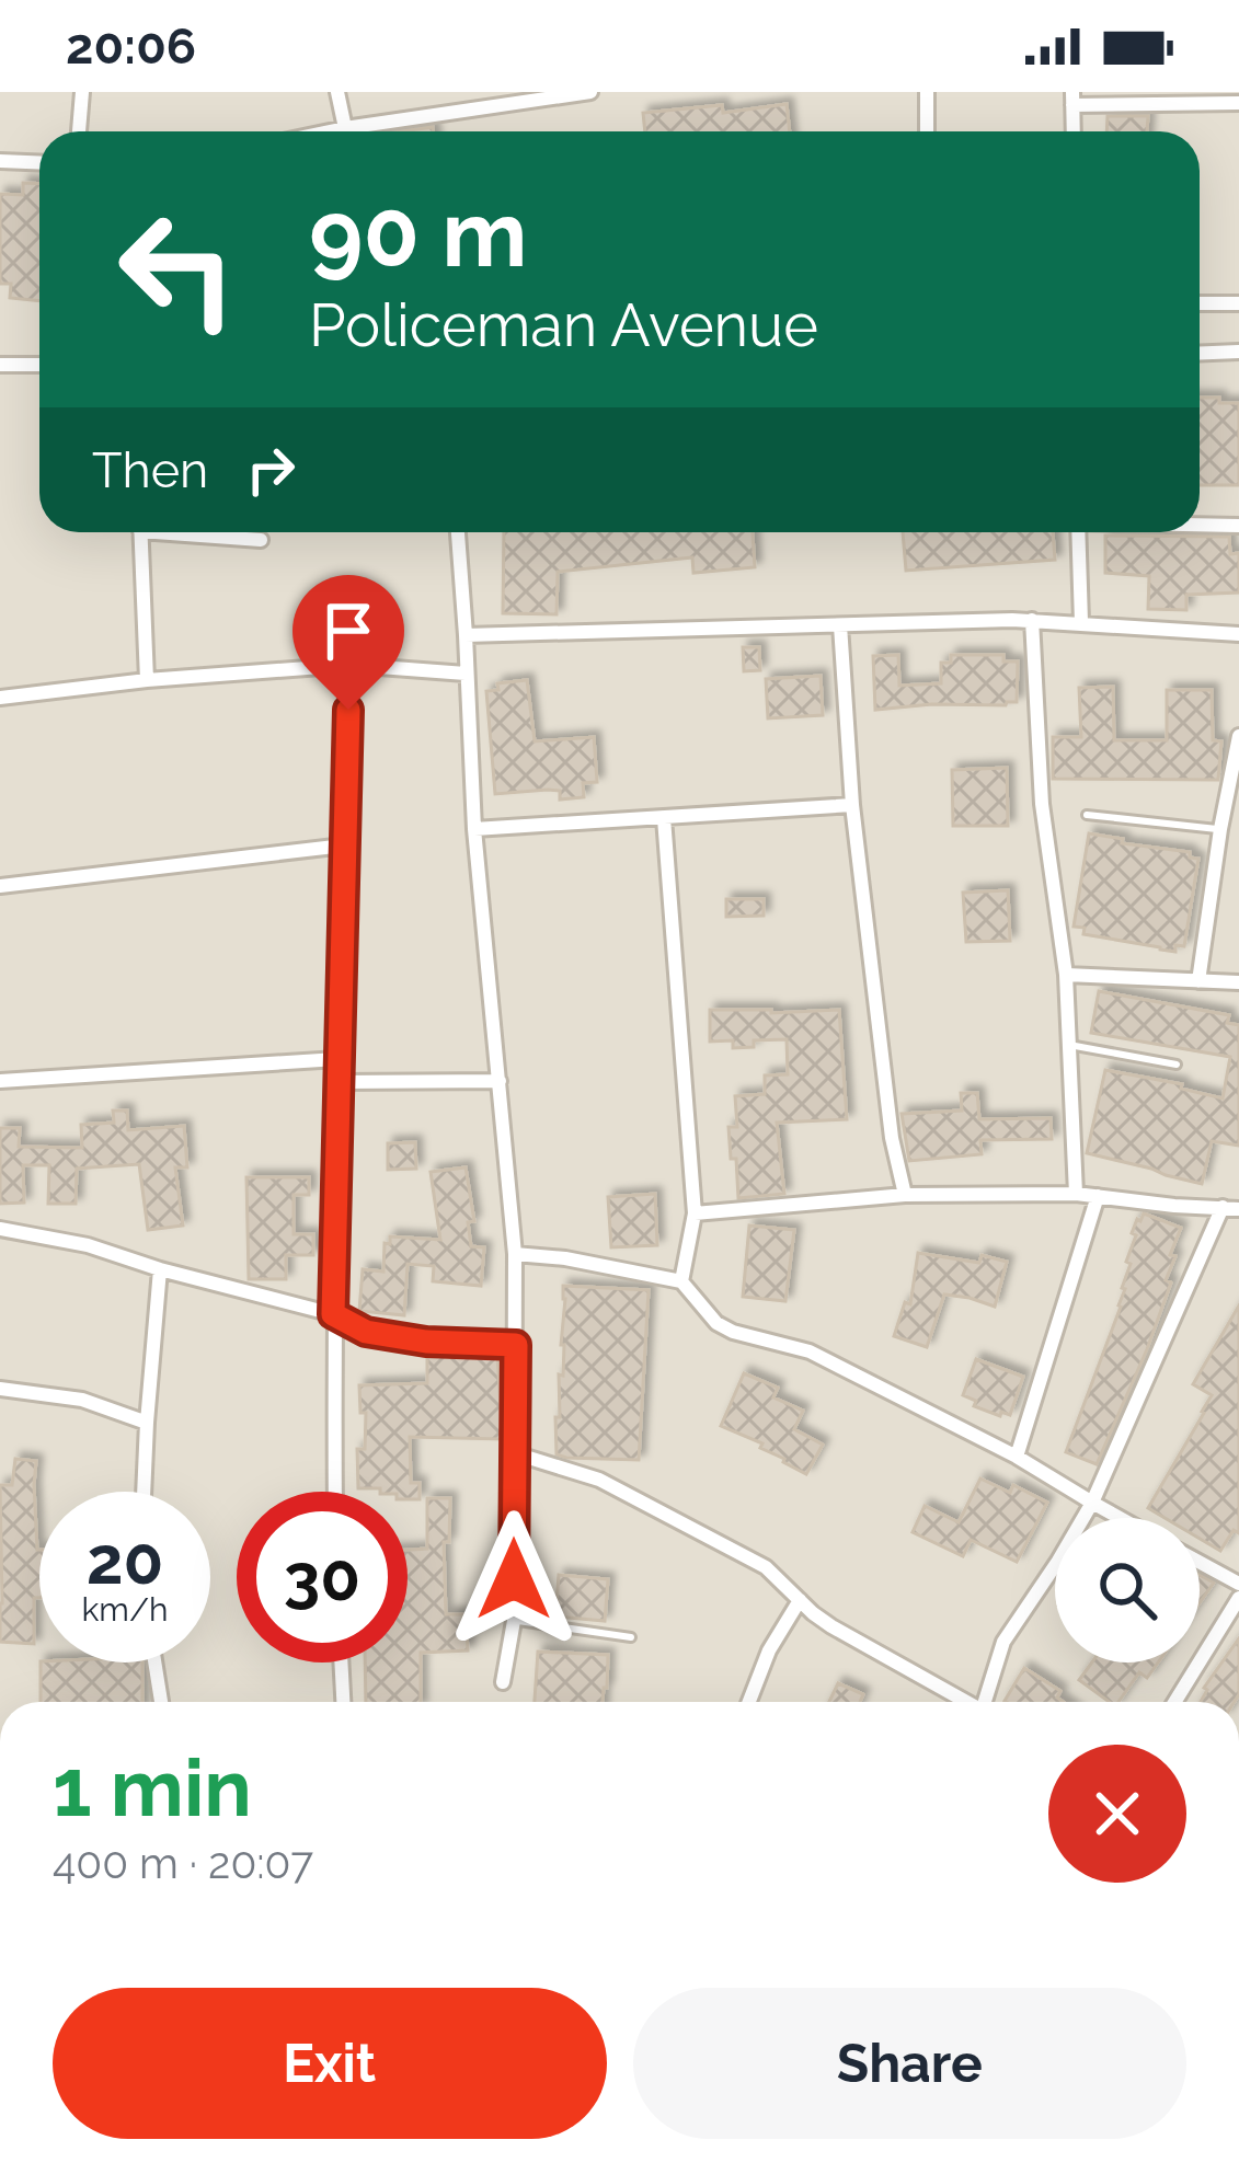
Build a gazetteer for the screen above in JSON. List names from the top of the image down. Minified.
{"page":{"status":"20:06","turn":["90 m","Policeman Avenue"],"then":"Then","speed":"20 km/h","limit":"30","heading":["1 min","400 m · 20:07"],"buttons":["Exit","Share"]}}
